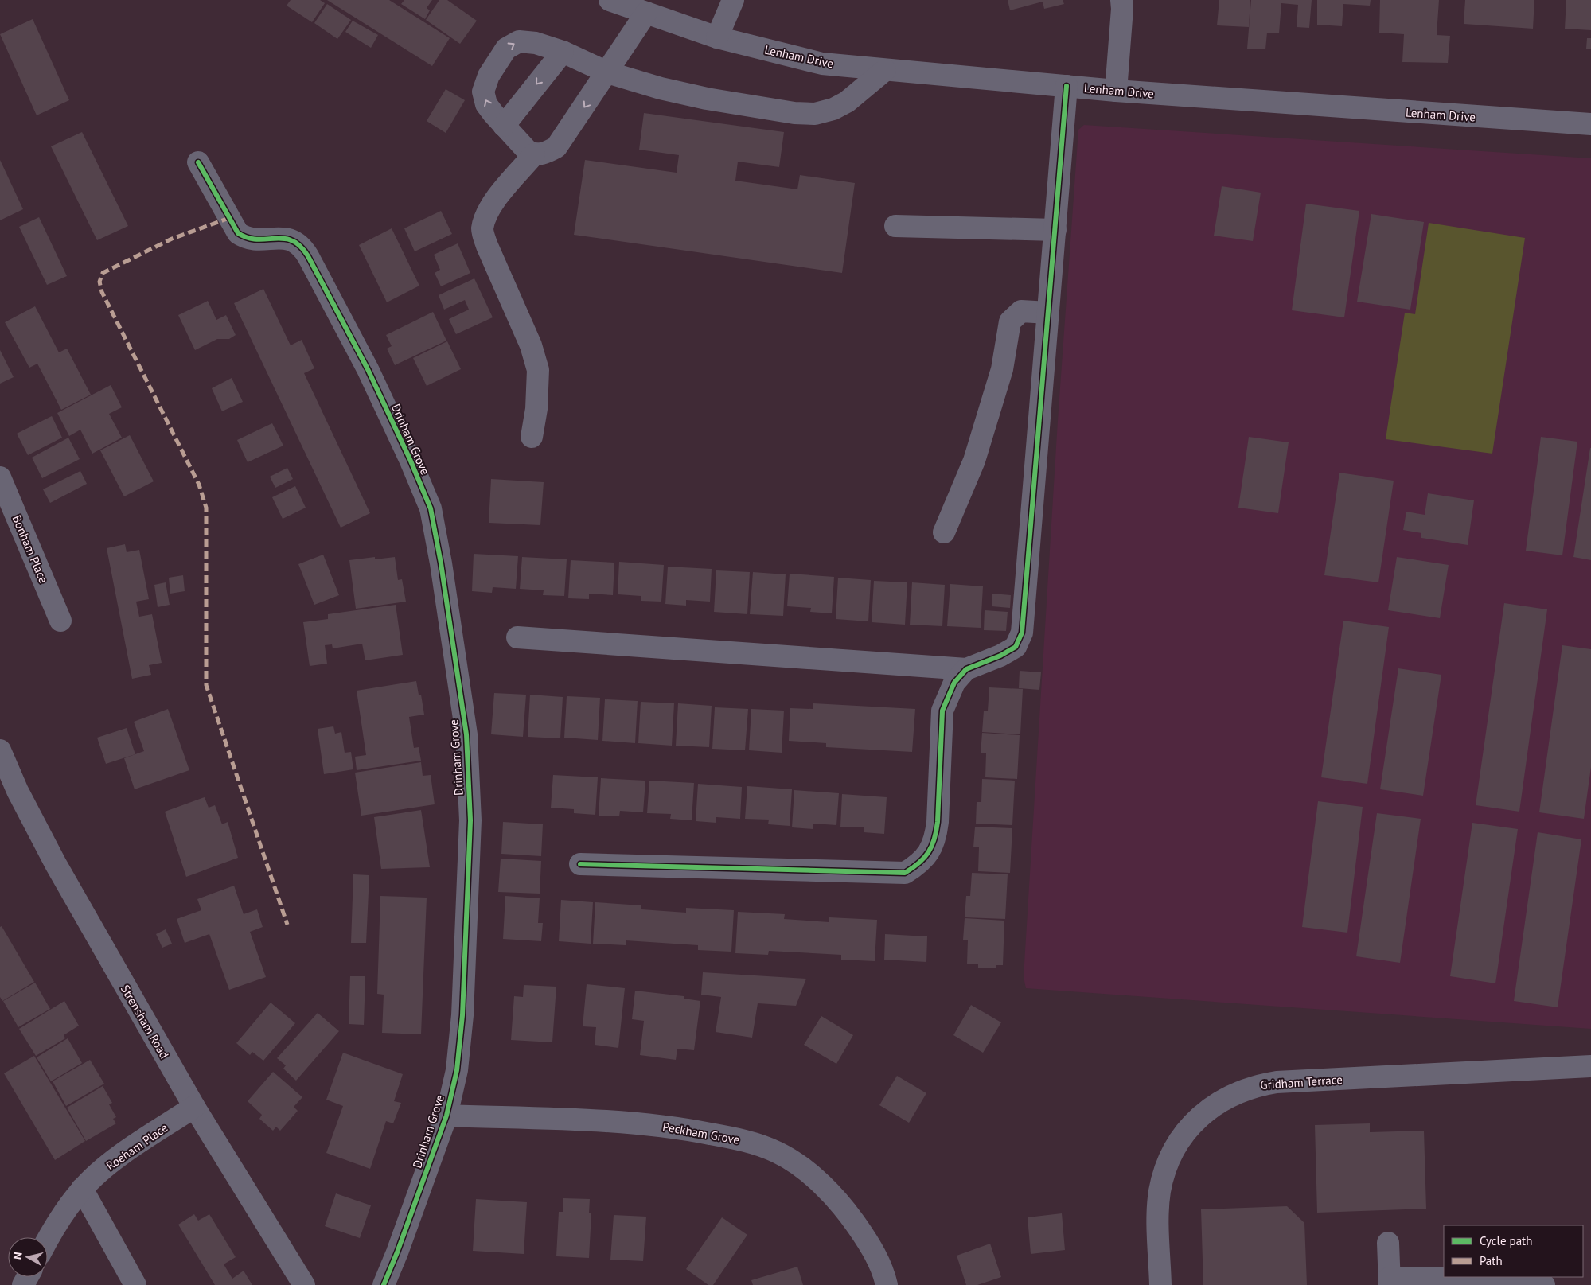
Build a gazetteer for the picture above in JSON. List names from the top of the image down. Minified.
{"streets":{"street":["Lenham Drive","Drinham Grove","Bonham Place","Strensham Road","Gridham Terrace","Peckham Grove","Roeham Place"]},"crossings":[["Drinham Grove","Peckham Grove"],["Strensham Road","Roeham Place"]],"legend":["Cycle path","Path"],"north":"left"}
